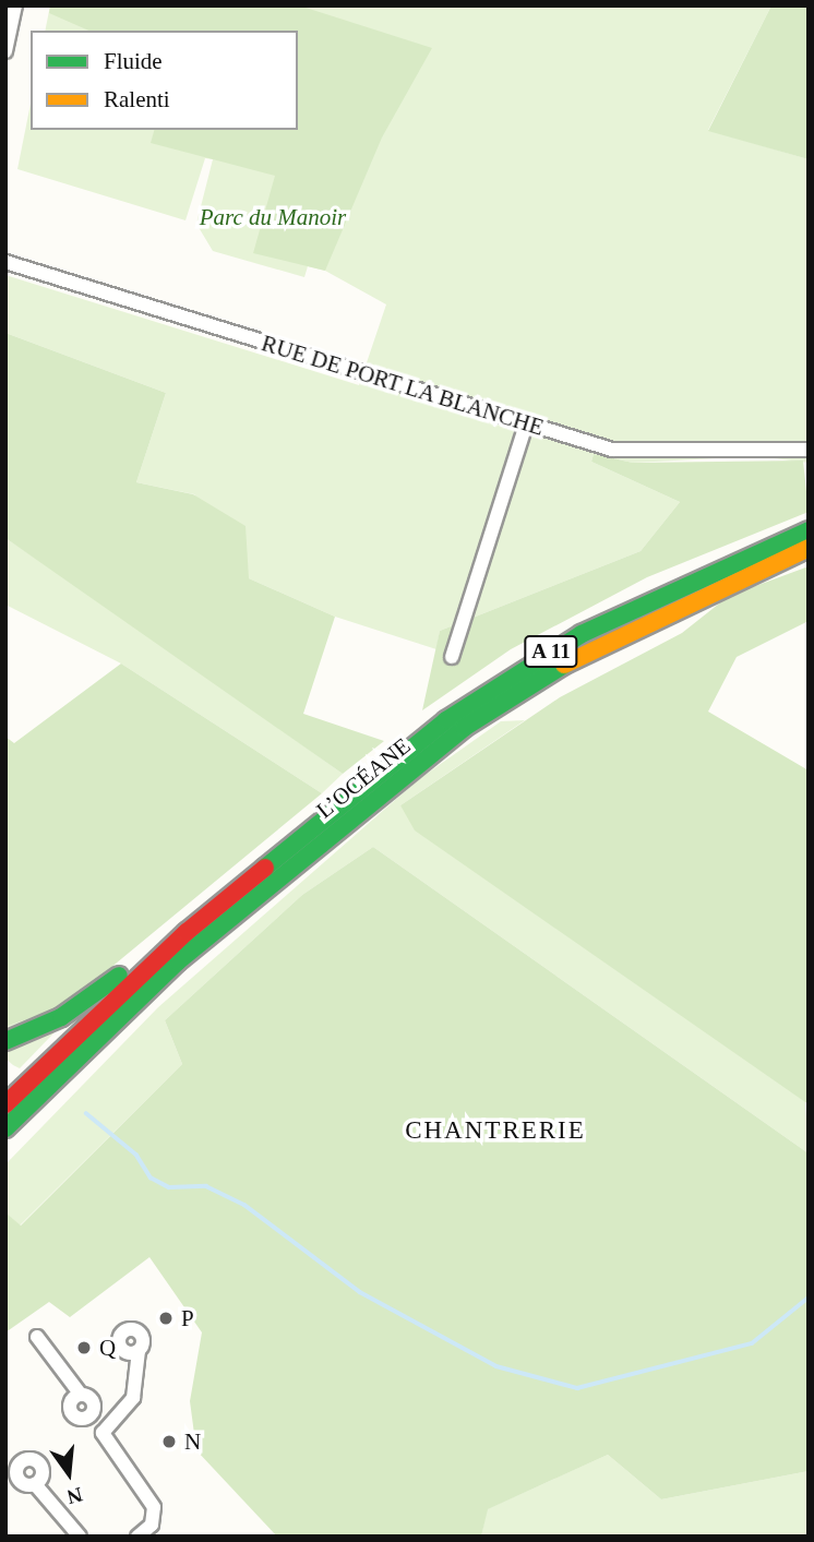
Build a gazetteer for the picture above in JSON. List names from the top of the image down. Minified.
{"streets":{"highway":["A 11","L’OCÉANE"],"street":["RUE DE PORT LA BLANCHE"]},"districts":["CHANTRERIE"],"parks":["Parc du Manoir"],"places":["P","Q","N"],"legend":["Fluide","Ralenti"],"north":"bottom"}
